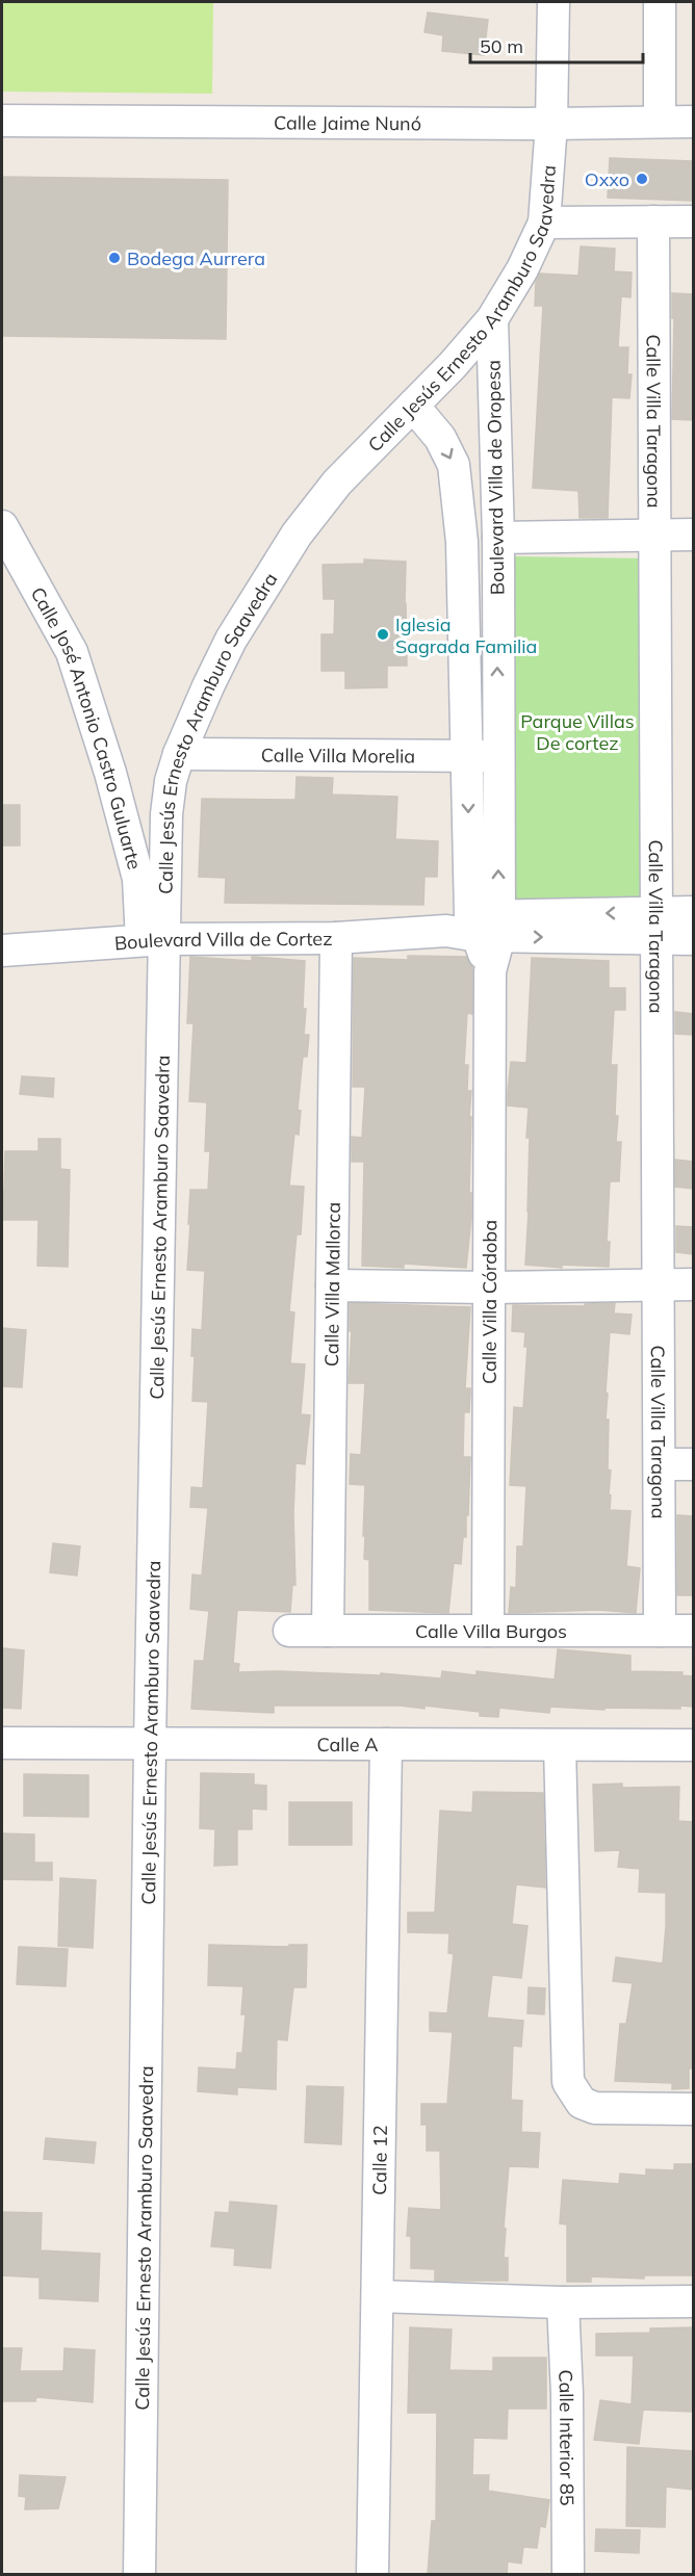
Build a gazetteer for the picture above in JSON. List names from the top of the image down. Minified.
{"streets":{"street":["Calle Jaime Nunó","Calle Jesús Ernesto Aramburo Saavedra","Calle Villa Taragona","Boulevard Villa de Oropesa","Calle José Antonio Castro Guluarte","Calle Villa Morelia","Boulevard Villa de Cortez","Calle Villa Mallorca","Calle Villa Córdoba","Calle Villa Burgos","Calle A","Calle 12","Calle Interior 85"]},"crossings":[["Calle Jaime Nunó","Calle Jesús Ernesto Aramburo Saavedra"],["Calle Jesús Ernesto Aramburo Saavedra","Boulevard Villa de Oropesa"],["Calle Jesús Ernesto Aramburo Saavedra","Calle José Antonio Castro Guluarte"],["Calle Jesús Ernesto Aramburo Saavedra","Calle Villa Morelia"],["Calle Jesús Ernesto Aramburo Saavedra","Boulevard Villa de Cortez"],["Calle Jesús Ernesto Aramburo Saavedra","Calle A"],["Calle Villa Taragona","Boulevard Villa de Cortez"],["Calle Villa Taragona","Calle Villa Burgos"],["Boulevard Villa de Oropesa","Calle Villa Morelia"],["Boulevard Villa de Oropesa","Boulevard Villa de Cortez"],["Boulevard Villa de Oropesa","Calle Villa Córdoba"],["Calle José Antonio Castro Guluarte","Boulevard Villa de Cortez"],["Boulevard Villa de Cortez","Calle Villa Mallorca"],["Boulevard Villa de Cortez","Calle Villa Córdoba"],["Calle Villa Mallorca","Calle Villa Burgos"],["Calle Villa Córdoba","Calle Villa Burgos"],["Calle A","Calle 12"]],"parks":["Parque Villas De cortez"],"places":["Oxxo","Bodega Aurrera","Iglesia Sagrada Familia"],"scale_bar":"50 m"}
